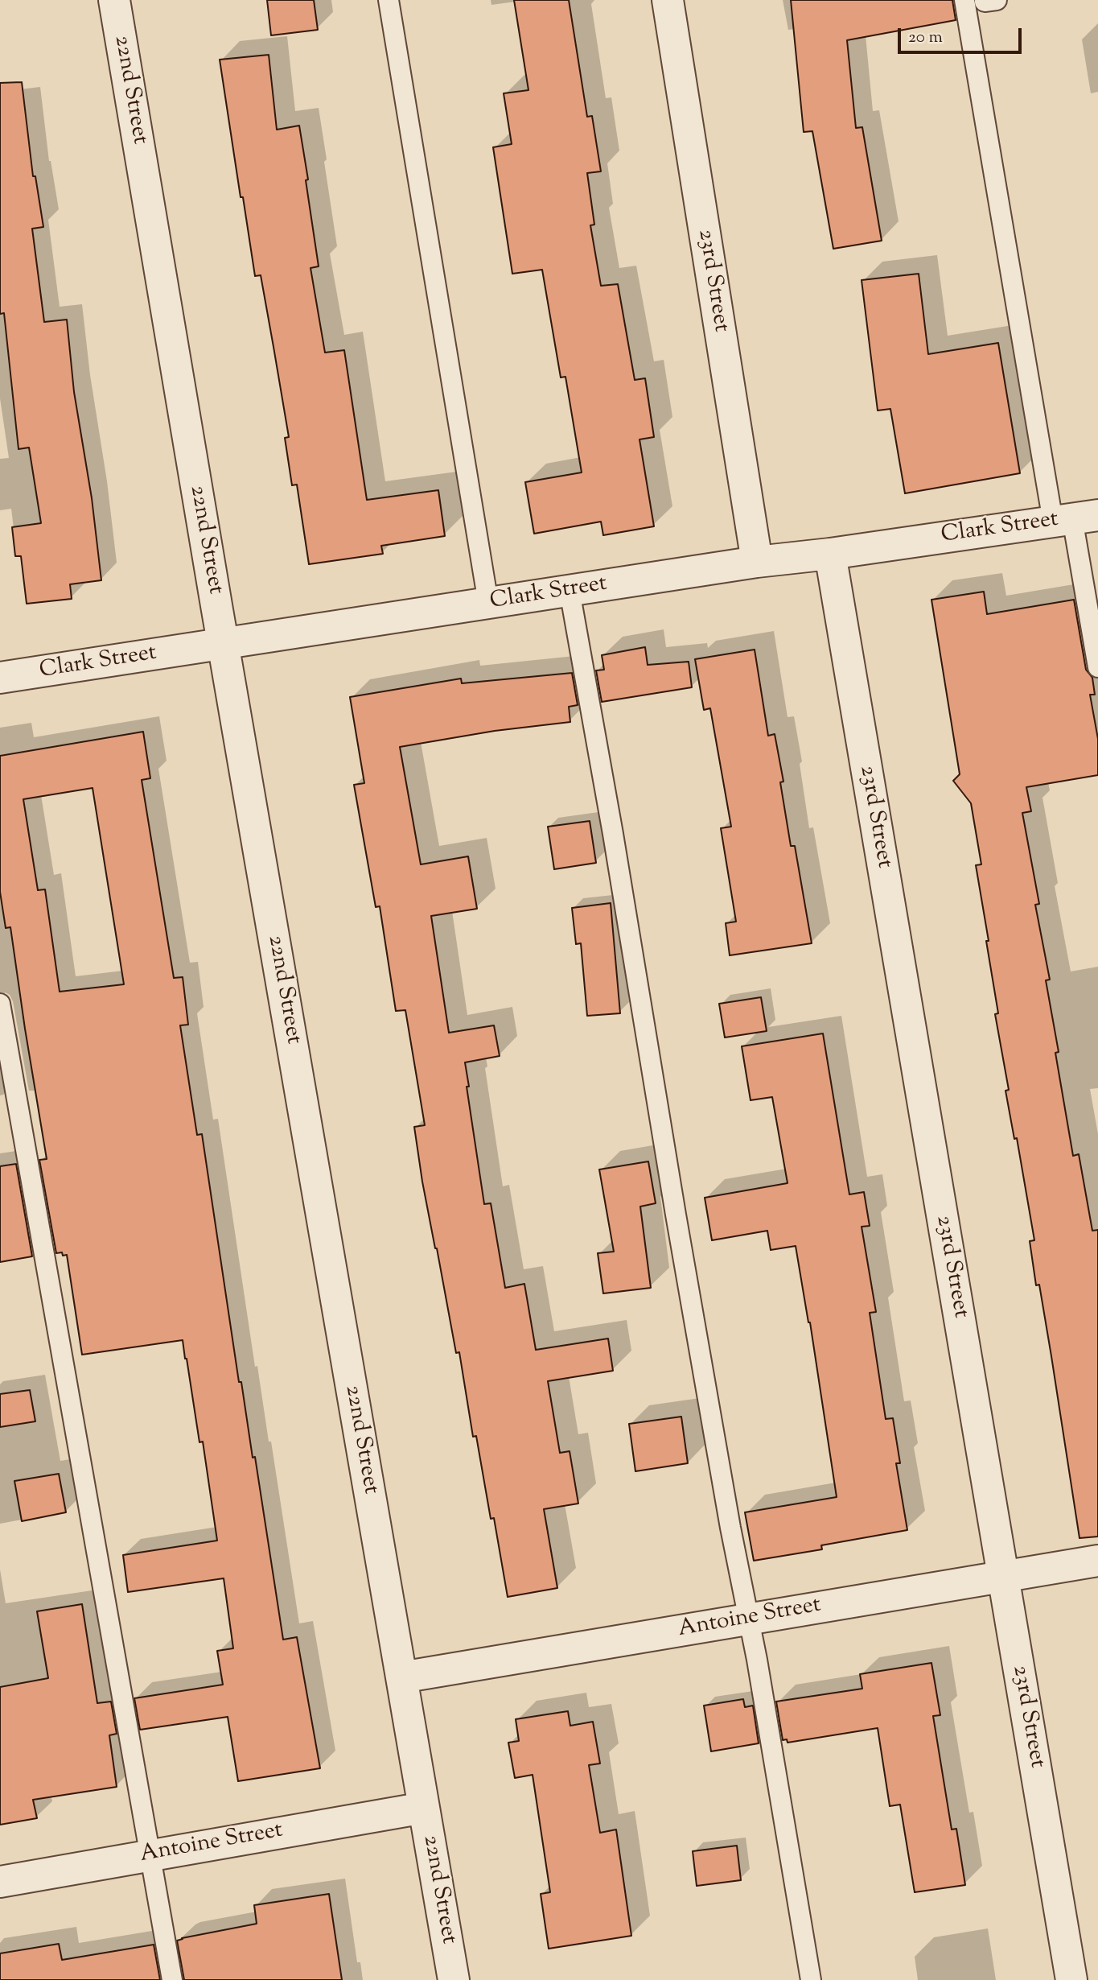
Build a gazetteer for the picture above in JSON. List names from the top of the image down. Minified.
{"streets":{"street":["22nd Street","23rd Street","Clark Street","Antoine Street"]},"crossings":[["22nd Street","Clark Street"],["22nd Street","Antoine Street"],["23rd Street","Clark Street"],["23rd Street","Antoine Street"]],"scale_bar":"20 m"}
